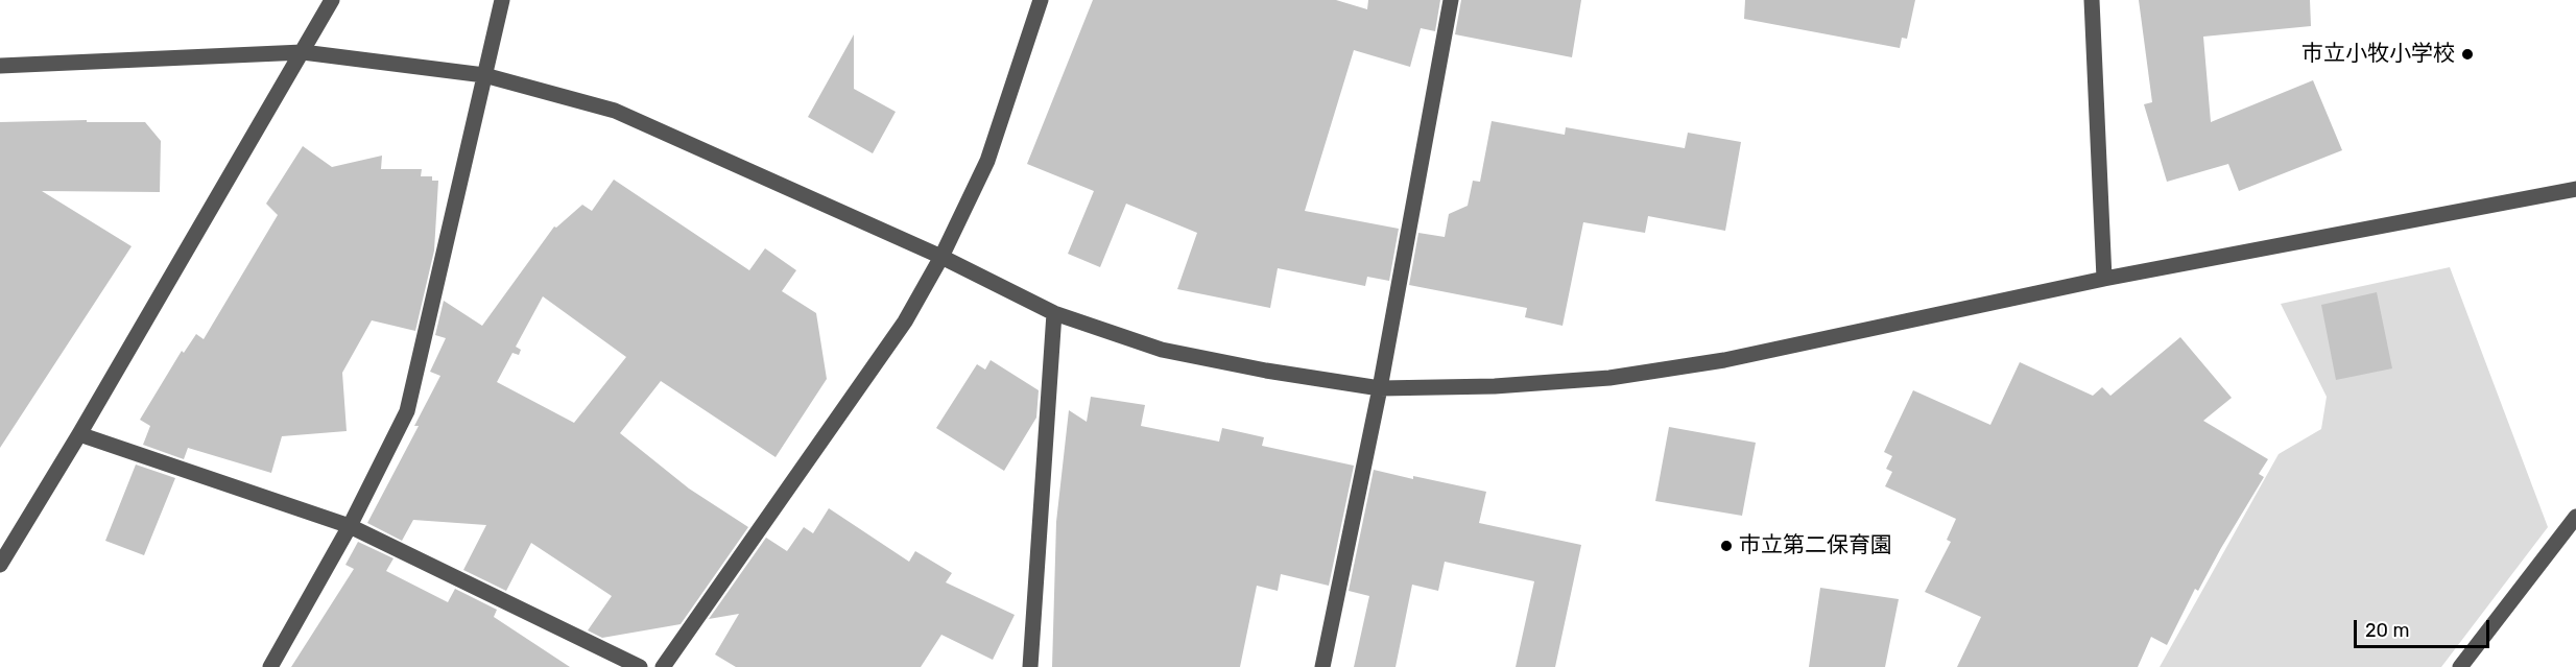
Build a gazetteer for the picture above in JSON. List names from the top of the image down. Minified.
{"places":["市立小牧小学校","市立第二保育園"],"scale_bar":"20 m"}
